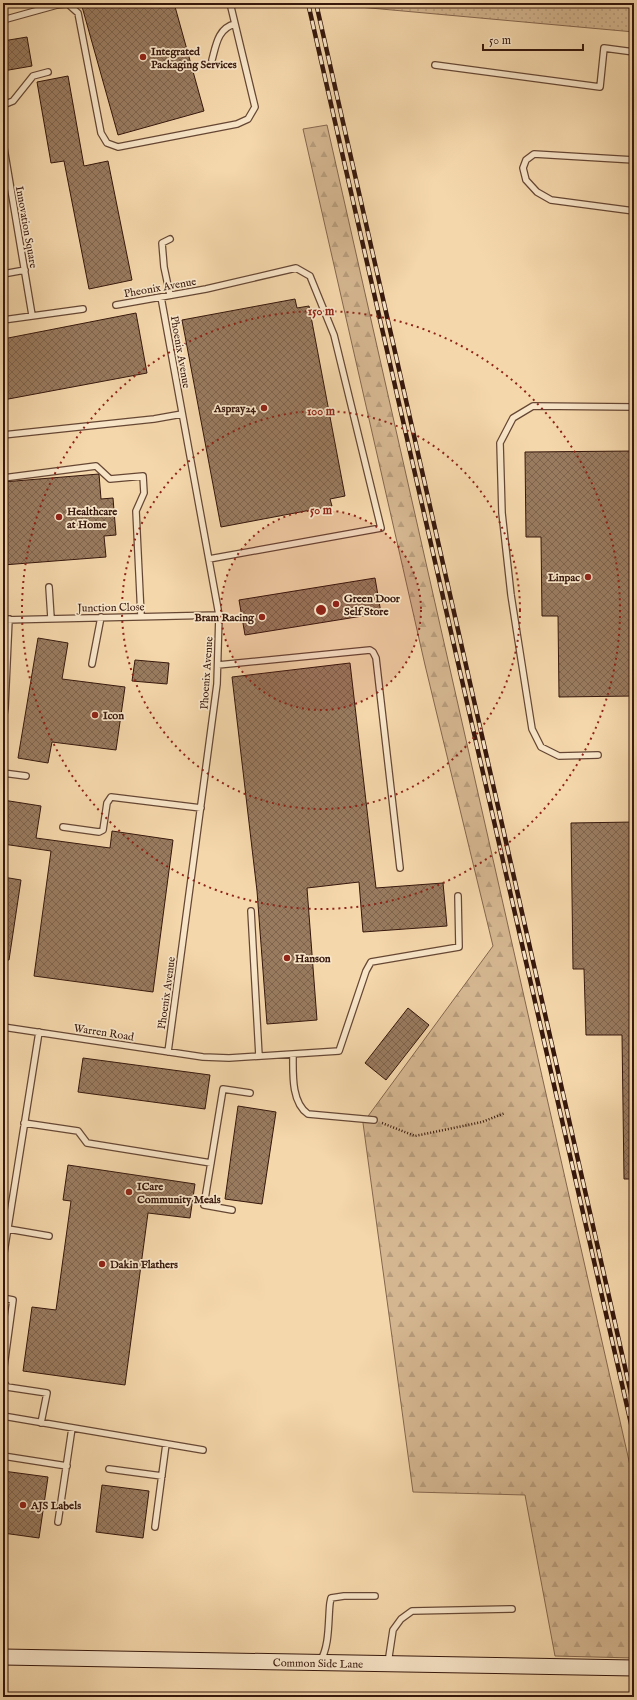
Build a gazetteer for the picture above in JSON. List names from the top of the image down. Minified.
{"streets":{"main road":["Common Side Lane"],"lane":["Innovation Square","Pheonix Avenue","Phoenix Avenue","Junction Close","Warren Road"]},"crossings":[["Pheonix Avenue","Phoenix Avenue"],["Phoenix Avenue","Junction Close"],["Phoenix Avenue","Warren Road"]],"places":["Integrated Packaging Services","Aspray24","Healthcare at Home","Linpac","Green Door Self Store","Bram Racing","Icon","Hanson","ICare Community Meals","Dakin Flathers","AJS Labels"],"scale_bar":"50 m","rings":["150 m","100 m","50 m"]}
